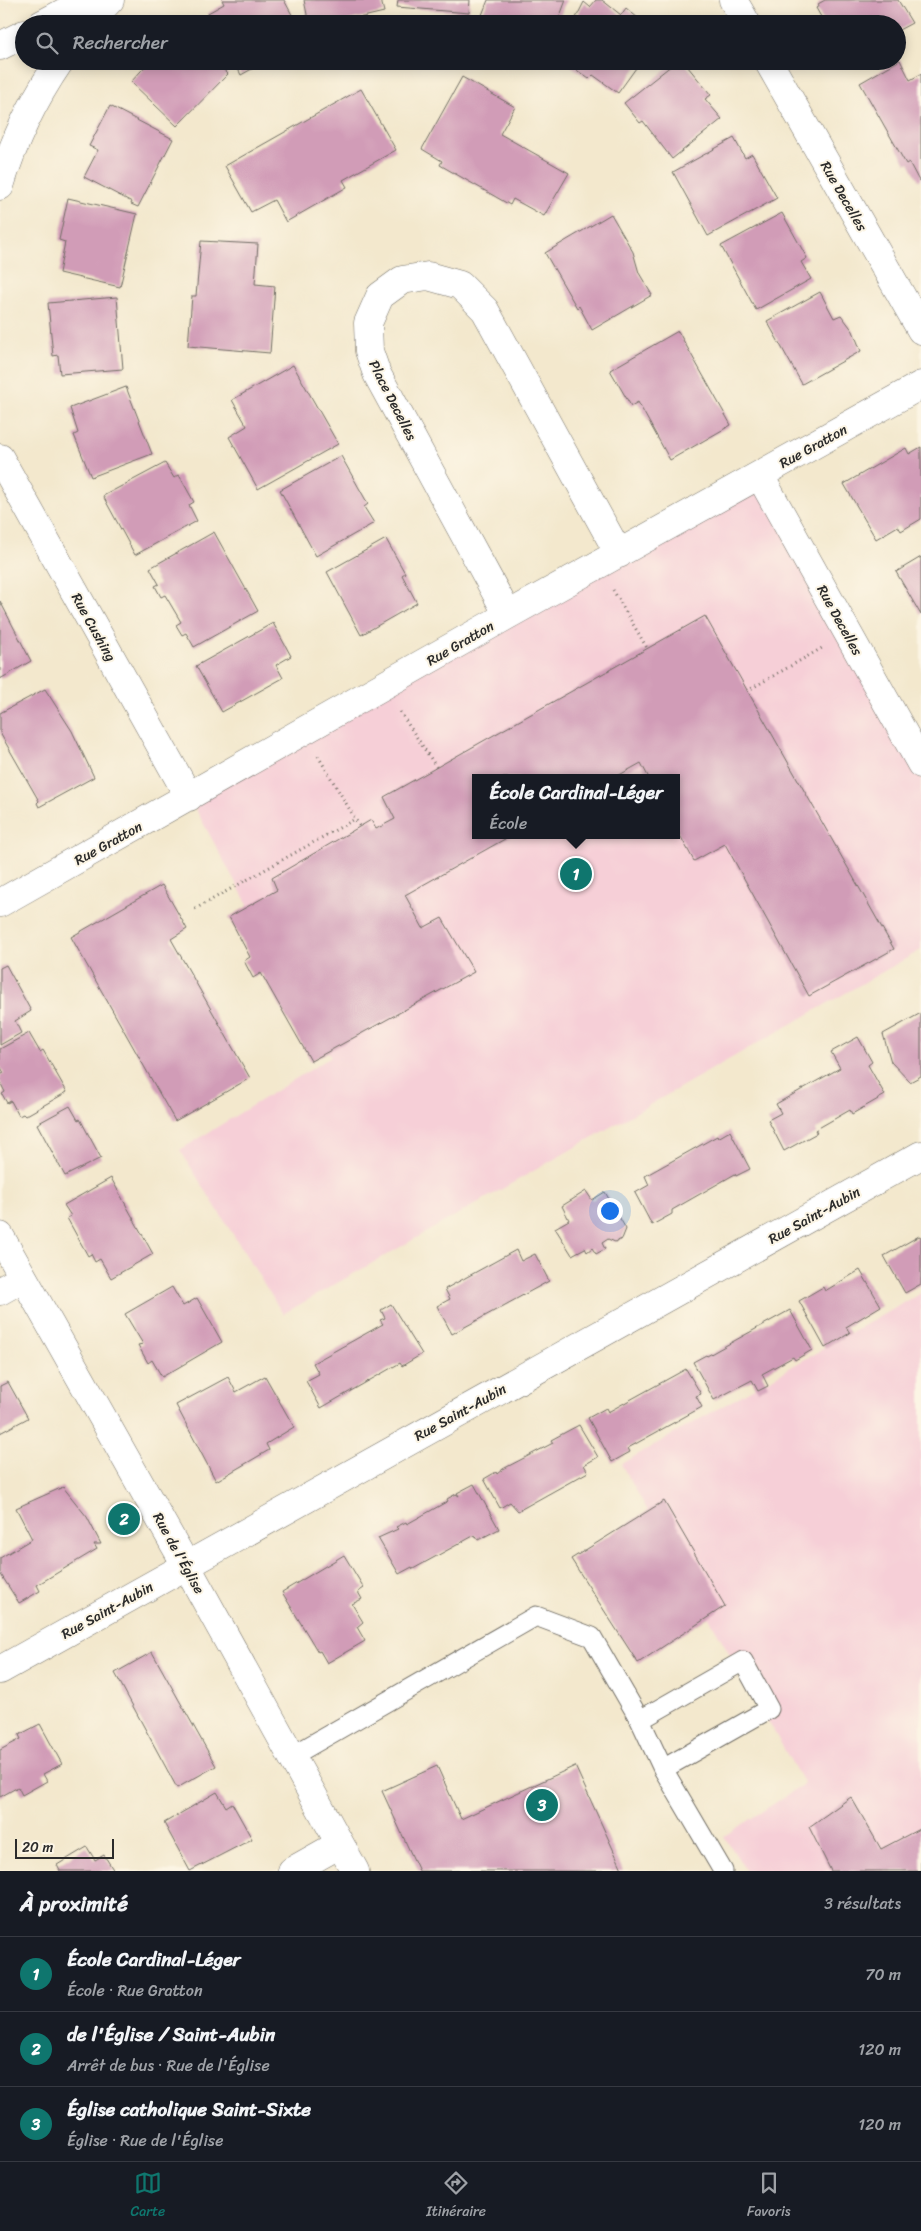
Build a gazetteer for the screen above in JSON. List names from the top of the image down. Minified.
{"streets":{"street":["Rue Decelles","Place Decelles","Rue Gratton","Rue Cushing","Rue Saint-Aubin","Rue de l'Église"]},"crossings":[["Rue Decelles","Rue Gratton"],["Place Decelles","Rue Gratton"],["Rue Gratton","Rue Cushing"],["Rue Saint-Aubin","Rue de l'Église"]],"scale_bar":"20 m","page":{"search":"Rechercher","popup":["École Cardinal-Léger","École"],"pins":["1","2","3"],"scale":"20 m","heading":["À proximité","3 résultats"],"list":[{"mark":"1","name":"École Cardinal-Léger","note":"École · Rue Gratton","value":"70 m"},{"mark":"2","name":"de l'Église / Saint-Aubin","note":"Arrêt de bus · Rue de l'Église","value":"120 m"},{"mark":"3","name":"Église catholique Saint-Sixte","note":"Église · Rue de l'Église","value":"120 m"}],"nav":["Carte","Itinéraire","Favoris"]}}
